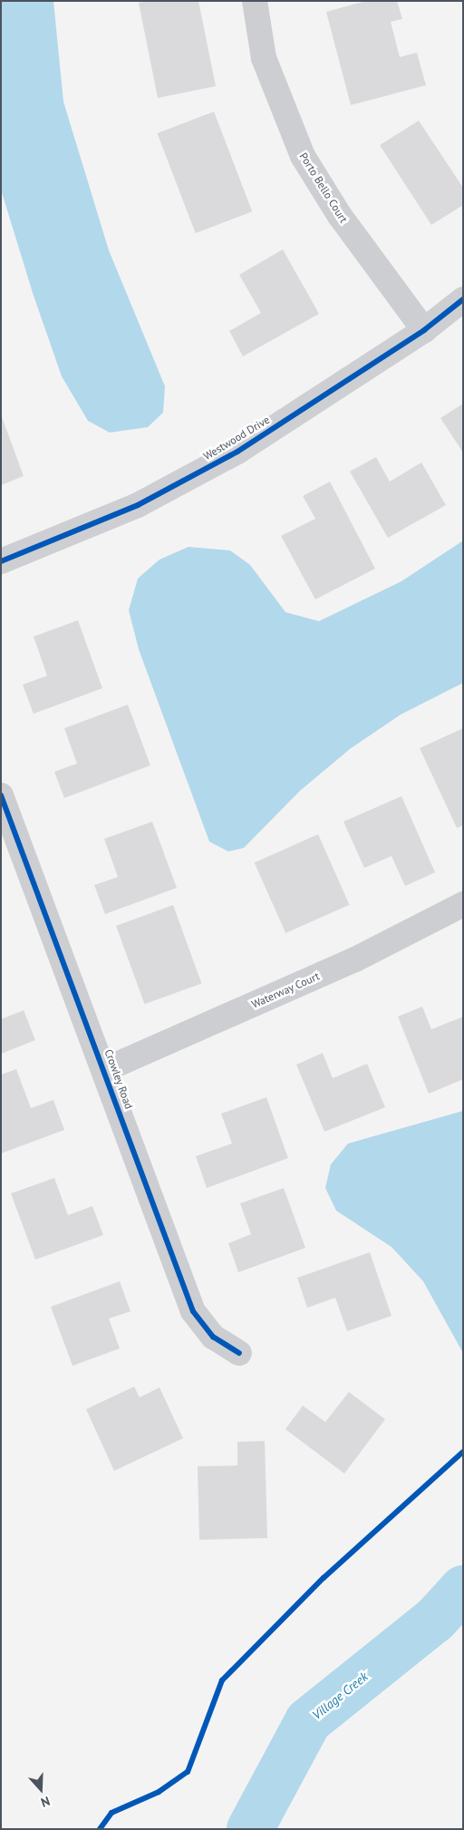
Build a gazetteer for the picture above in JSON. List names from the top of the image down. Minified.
{"streets":{"street":["Porto Bello Court","Westwood Drive","Waterway Court","Crowley Road"]},"crossings":[["Porto Bello Court","Westwood Drive"],["Waterway Court","Crowley Road"]],"water":["Village Creek"],"north":"bottom"}
